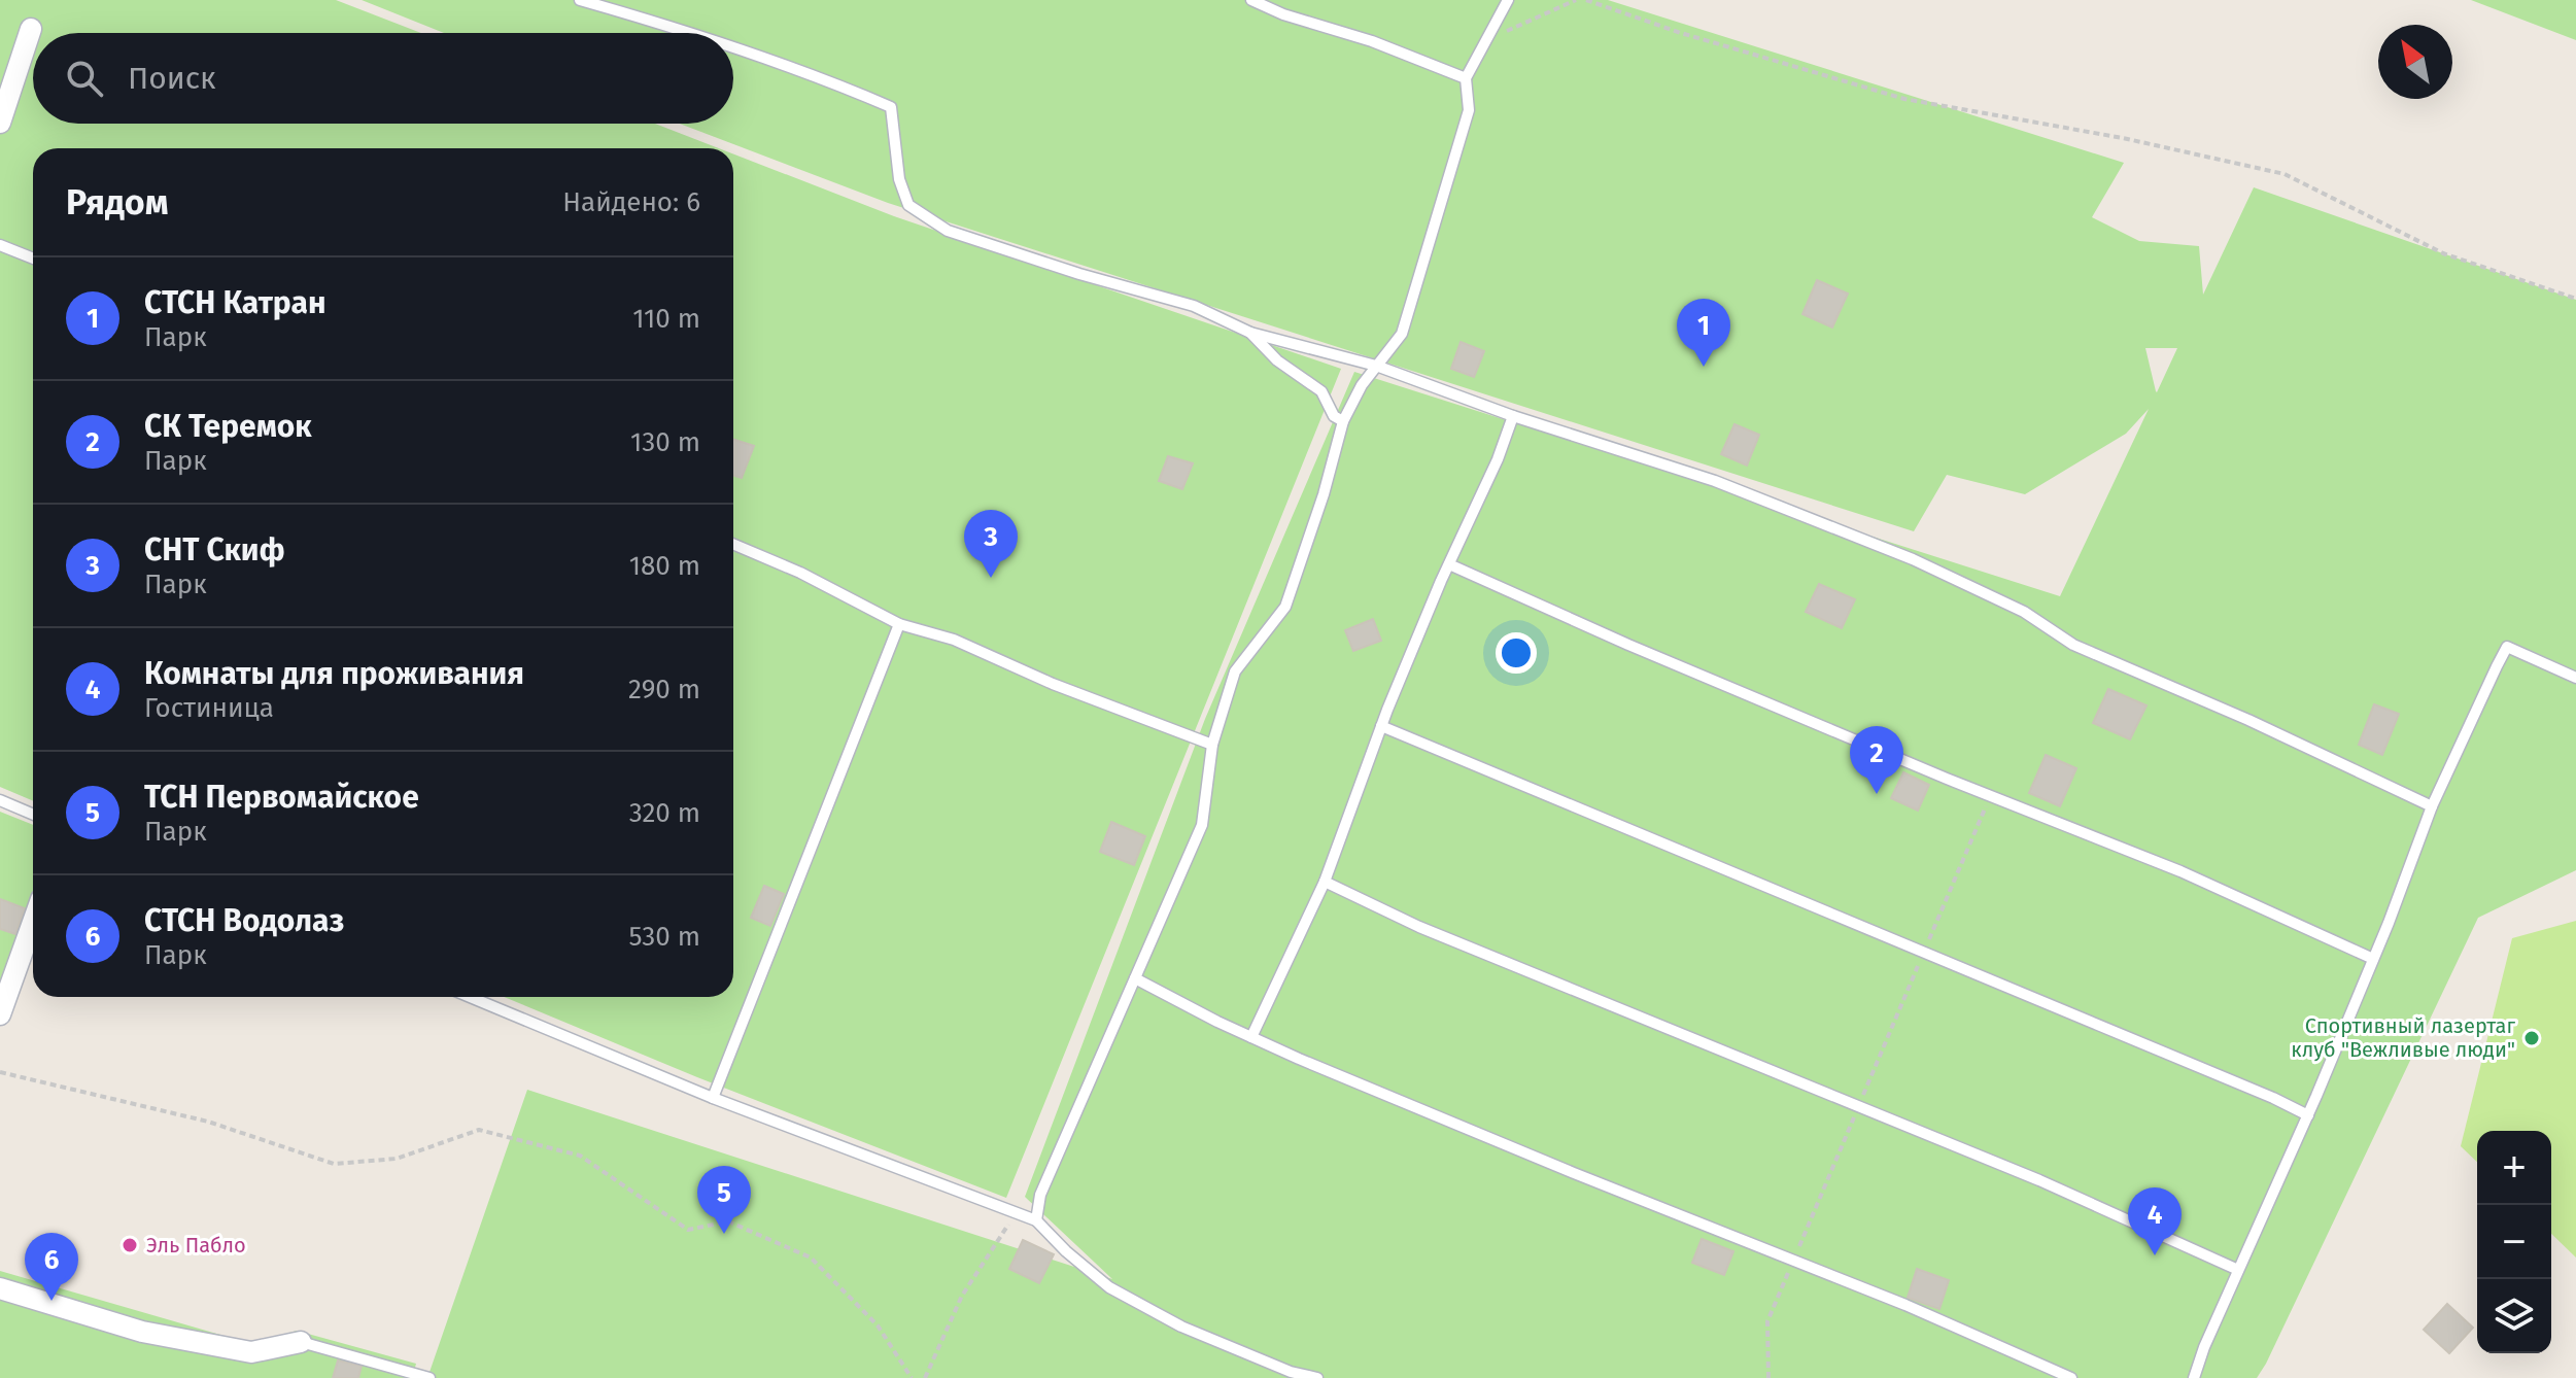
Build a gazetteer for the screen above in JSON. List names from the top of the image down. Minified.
{"places":["Спортивный лазертаг клуб \"Вежливые люди\"","Эль Пабло"],"north":"top left","page":{"search":"Поиск","heading":["Рядом","Найдено: 6"],"list":[{"mark":"1","name":"СТСН Катран","note":"Парк","value":"110 m"},{"mark":"2","name":"СК Теремок","note":"Парк","value":"130 m"},{"mark":"3","name":"СНТ Скиф","note":"Парк","value":"180 m"},{"mark":"4","name":"Комнаты для проживания","note":"Гостиница","value":"290 m"},{"mark":"5","name":"ТСН Первомайское","note":"Парк","value":"320 m"},{"mark":"6","name":"СТСН Водолаз","note":"Парк","value":"530 m"}],"pins":["1","3","2","5","4","6"],"map_buttons":["+","−"]}}
